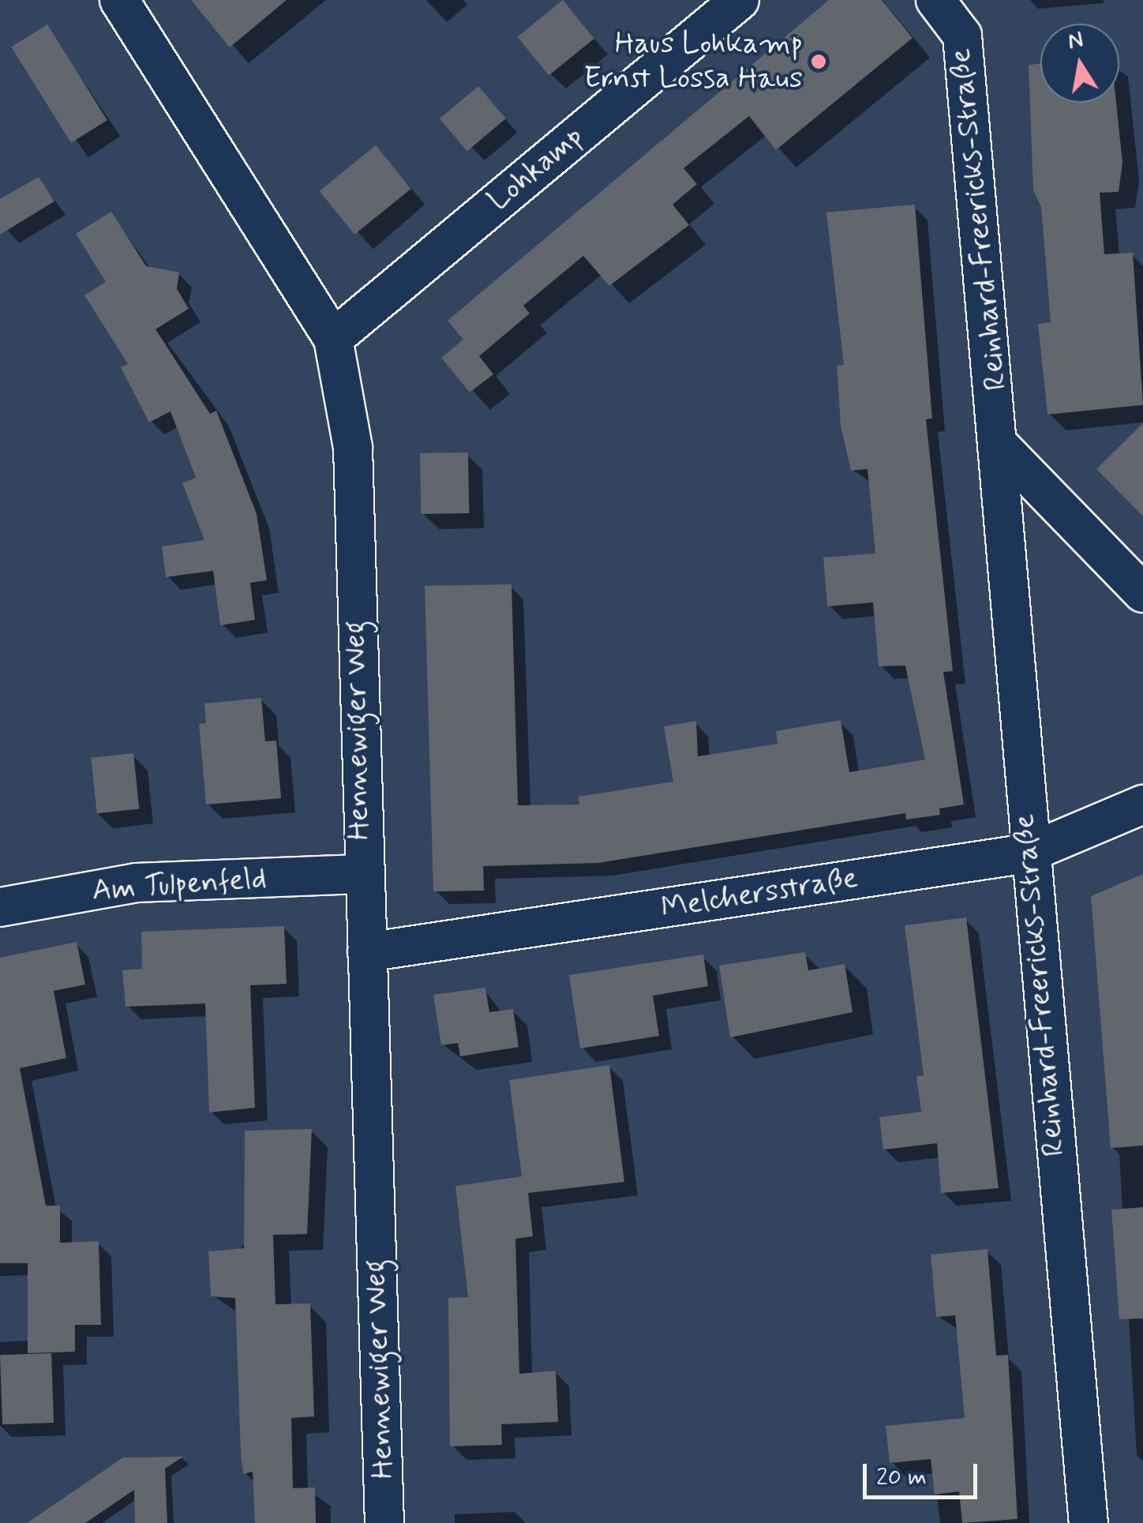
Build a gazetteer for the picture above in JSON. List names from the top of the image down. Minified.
{"streets":{"street":["Lohkamp","Reinhard-Freericks-Straße","Hennewiger Weg","Am Tulpenfeld","Melchersstraße"]},"crossings":[["Lohkamp","Hennewiger Weg"],["Reinhard-Freericks-Straße","Melchersstraße"],["Hennewiger Weg","Am Tulpenfeld"],["Hennewiger Weg","Melchersstraße"]],"places":["Haus Lohkamp Ernst Lossa Haus"],"scale_bar":"20 m","north":"top"}
